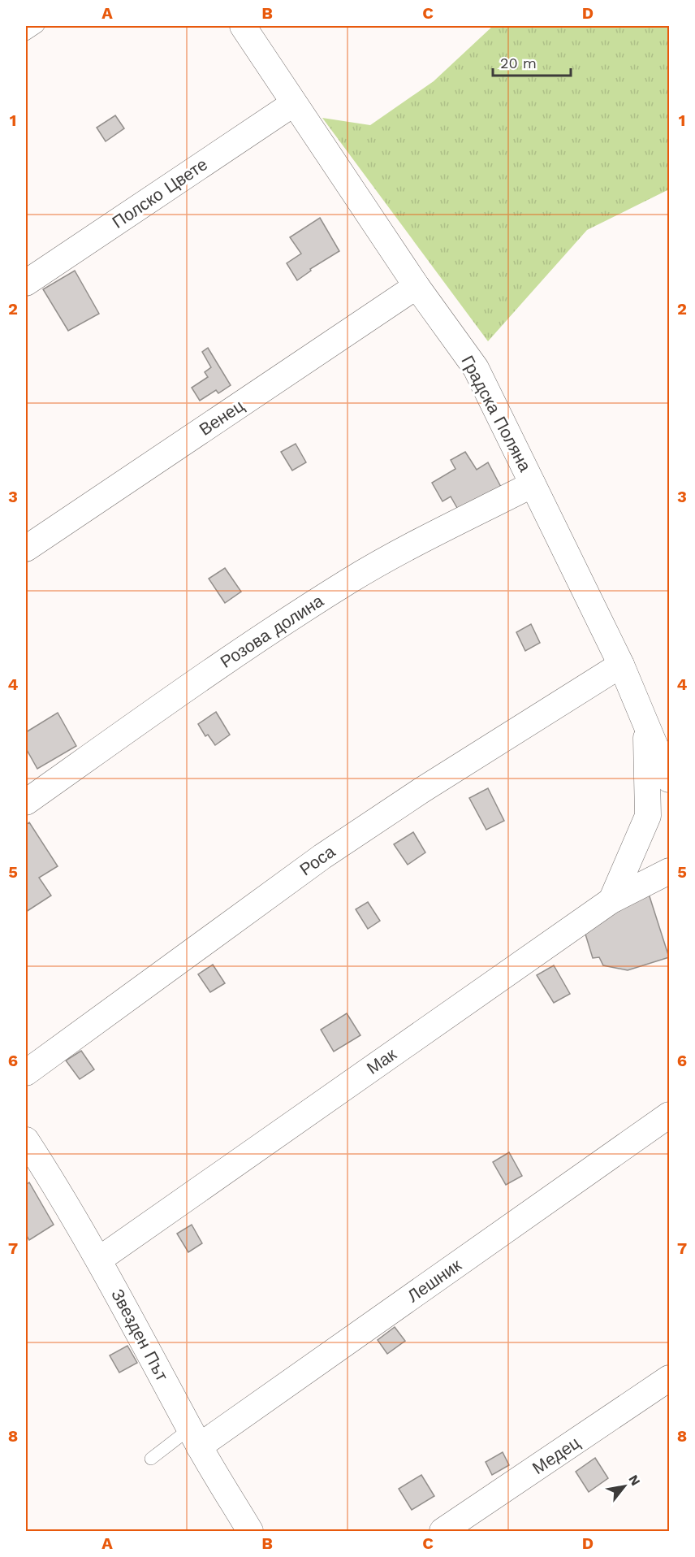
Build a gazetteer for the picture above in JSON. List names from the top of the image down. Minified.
{"streets":{"street":["Полско Цвете","Градска Поляна","Венец","Розова долина","Роса","Мак","Лешник","Звезден Път","Медец"]},"crossings":[["Полско Цвете","Градска Поляна"],["Градска Поляна","Венец"],["Градска Поляна","Розова долина"],["Градска Поляна","Роса"],["Мак","Звезден Път"],["Лешник","Звезден Път"]],"scale_bar":"20 m","north":"top right","grid":{"columns":["A","B","C","D"],"rows":["1","2","3","4","5","6","7","8"]}}
